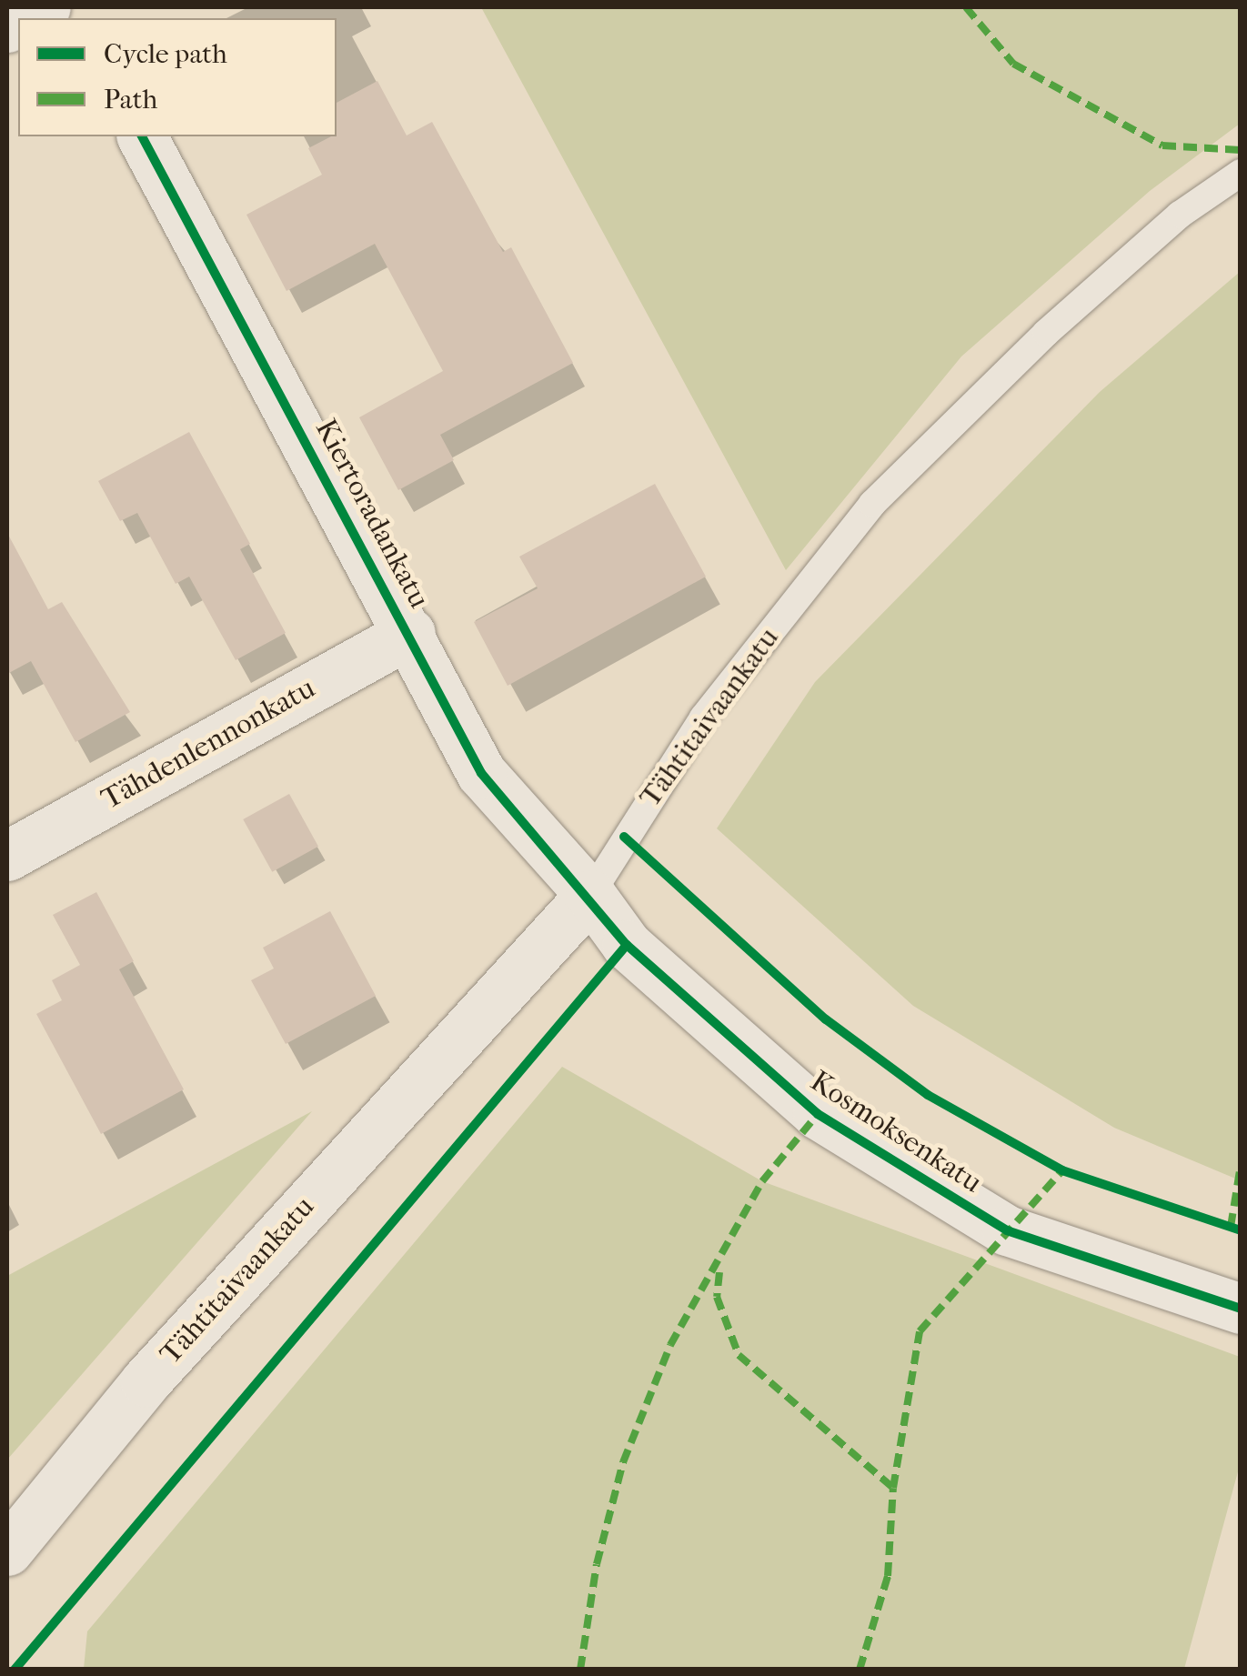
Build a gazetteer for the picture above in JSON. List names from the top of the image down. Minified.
{"streets":{"street":["Kiertoradankatu","Tähtitaivaankatu","Tähdenlennonkatu","Kosmoksenkatu"]},"crossings":[["Kiertoradankatu","Tähtitaivaankatu"],["Kiertoradankatu","Tähdenlennonkatu"],["Kiertoradankatu","Kosmoksenkatu"],["Tähtitaivaankatu","Kosmoksenkatu"]],"legend":["Cycle path","Path"]}
